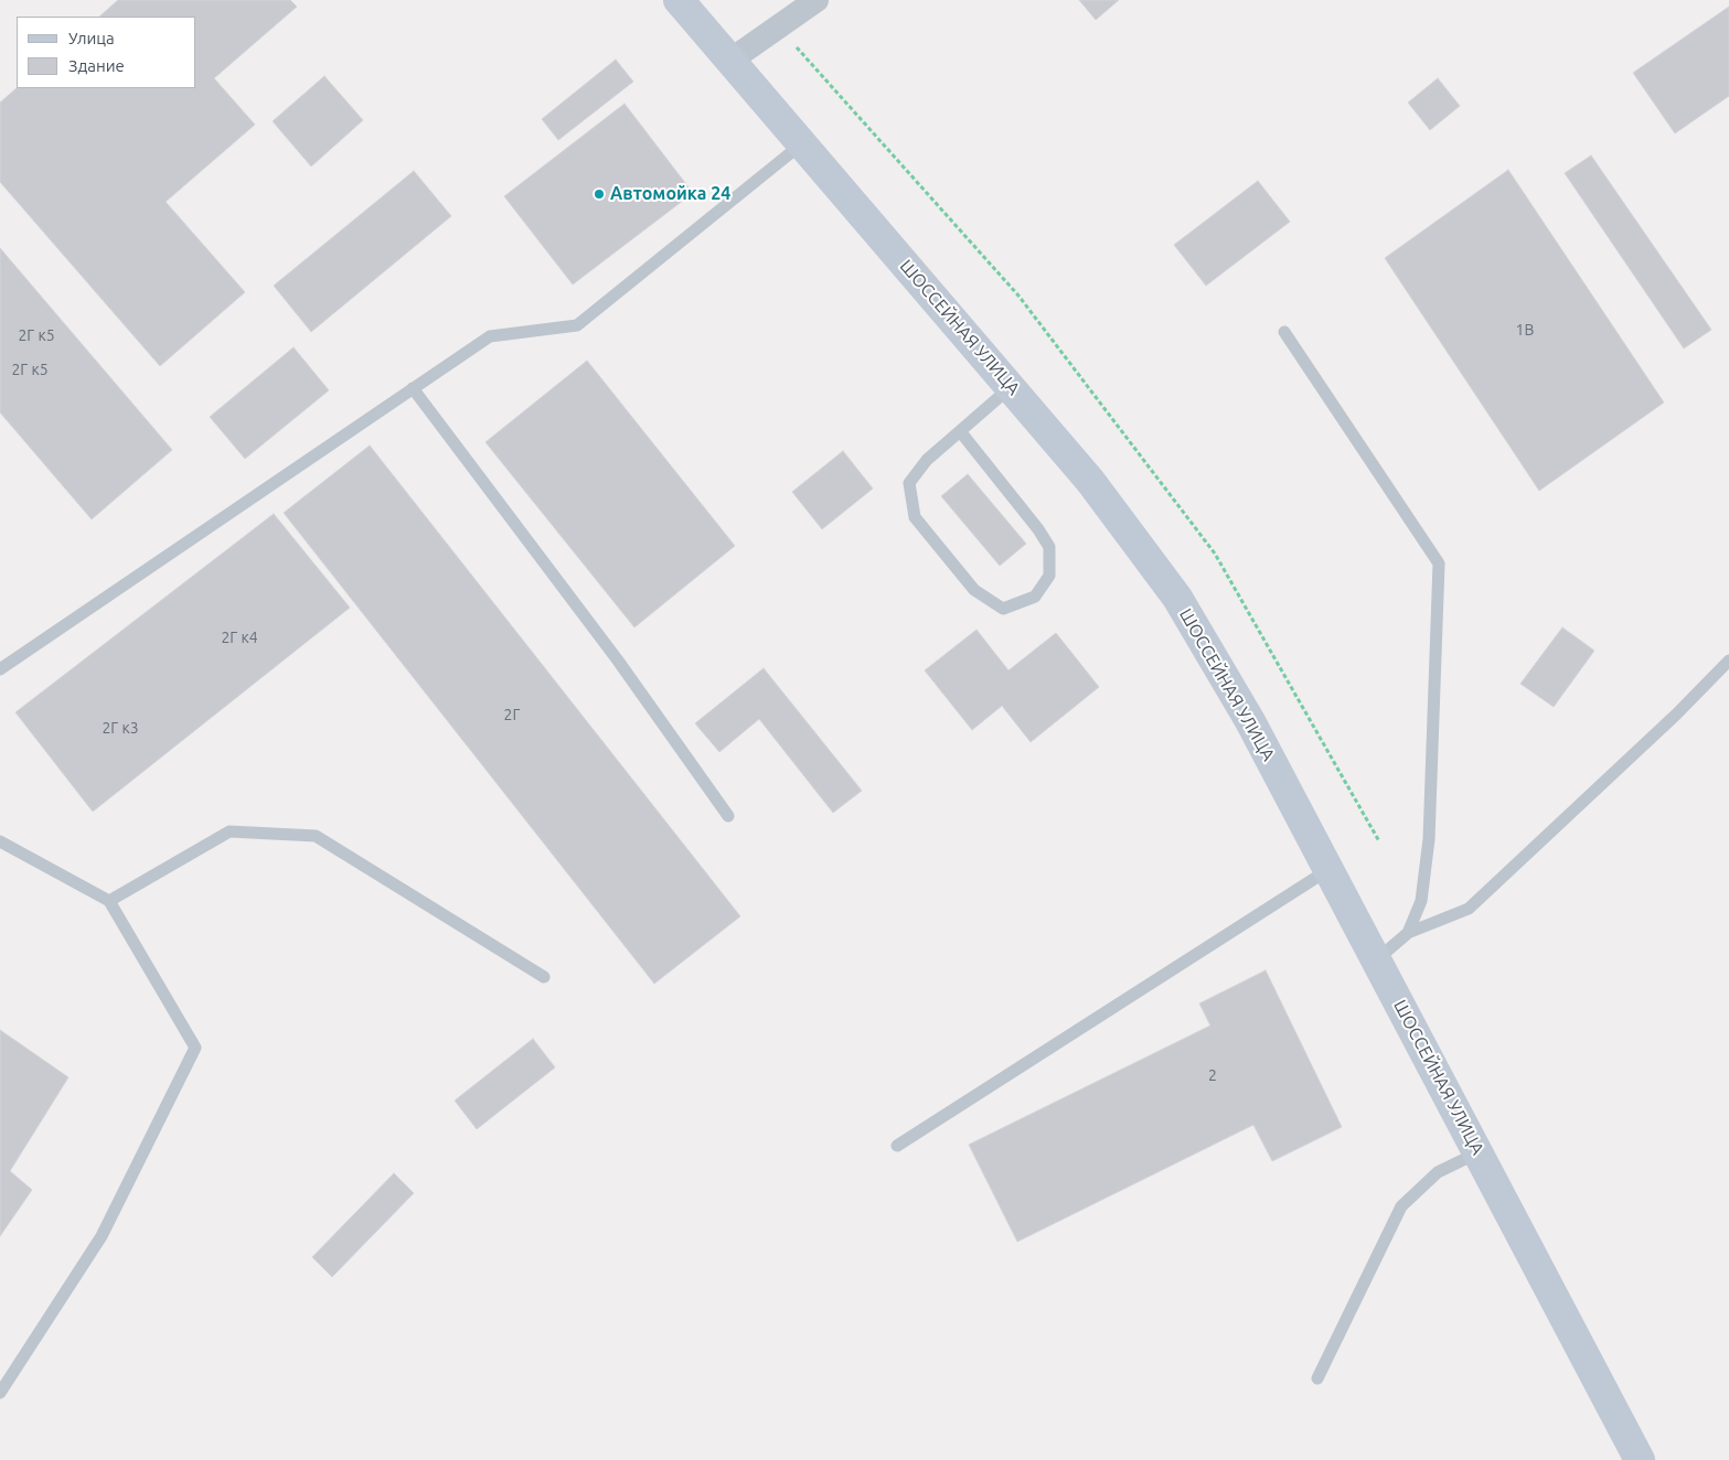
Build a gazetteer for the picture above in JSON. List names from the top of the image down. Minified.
{"streets":{"main road":["ШОССЕЙНАЯ УЛИЦА"]},"places":["Автомойка 24"],"house_numbers":["1В","2Г к5","2Г к5","2Г к4","2Г","2Г к3","2"],"legend":["Улица","Здание"]}
